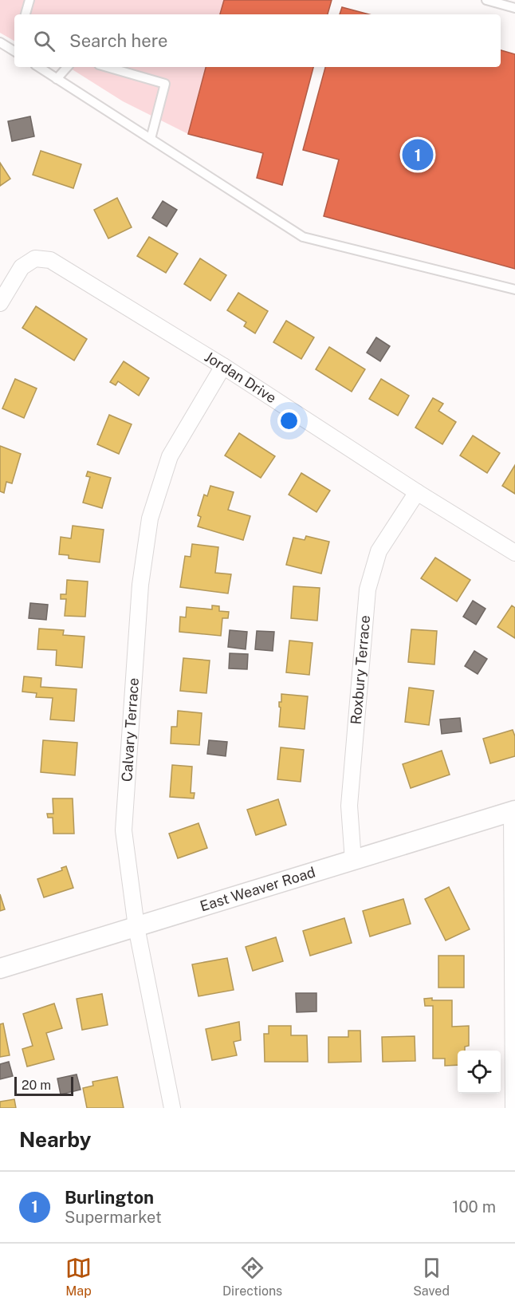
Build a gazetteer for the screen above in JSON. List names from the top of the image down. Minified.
{"streets":{"street":["Jordan Drive","Roxbury Terrace","Calvary Terrace","East Weaver Road"]},"crossings":[["Jordan Drive","Roxbury Terrace"],["Jordan Drive","Calvary Terrace"],["Roxbury Terrace","East Weaver Road"],["Calvary Terrace","East Weaver Road"]],"scale_bar":"20 m","page":{"search":"Search here","pins":"1","scale":"20 m","heading":"Nearby","list":[{"mark":"1","name":"Burlington","note":"Supermarket","value":"100 m"}],"nav":["Map","Directions","Saved"]}}
